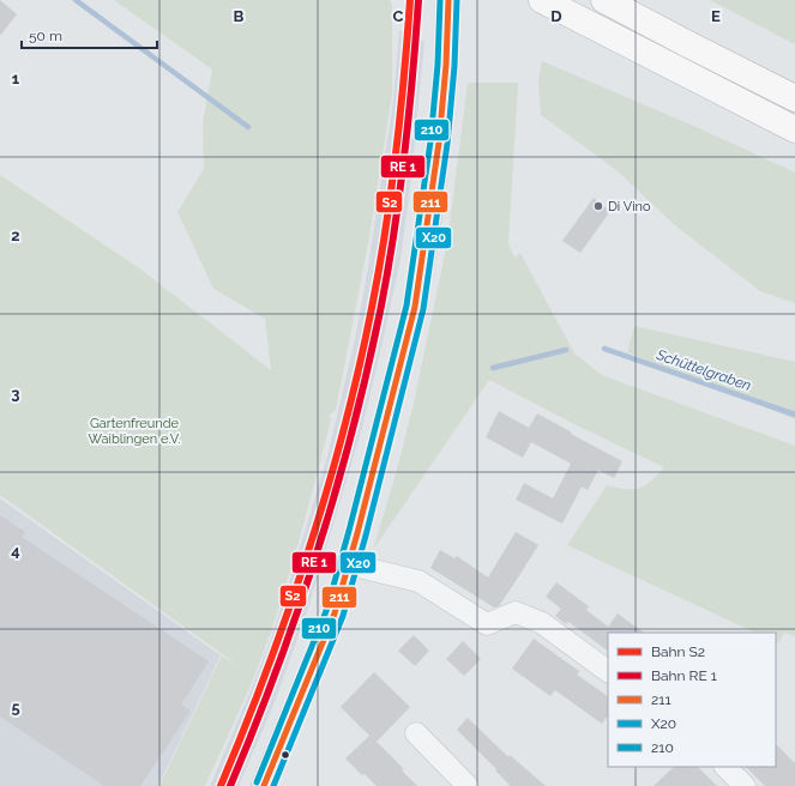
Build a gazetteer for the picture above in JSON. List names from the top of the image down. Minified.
{"water":["Schüttelgraben"],"parks":["Gartenfreunde Waiblingen e.V."],"places":["Di Vino"],"lines":["rail line S2","transit line 211","transit line X20","transit line 210"],"legend":["Bahn S2","Bahn RE 1","211","X20","210"],"scale_bar":"50 m","grid":{"columns":["B","C","D","E"],"rows":["1","2","3","4","5"]}}
